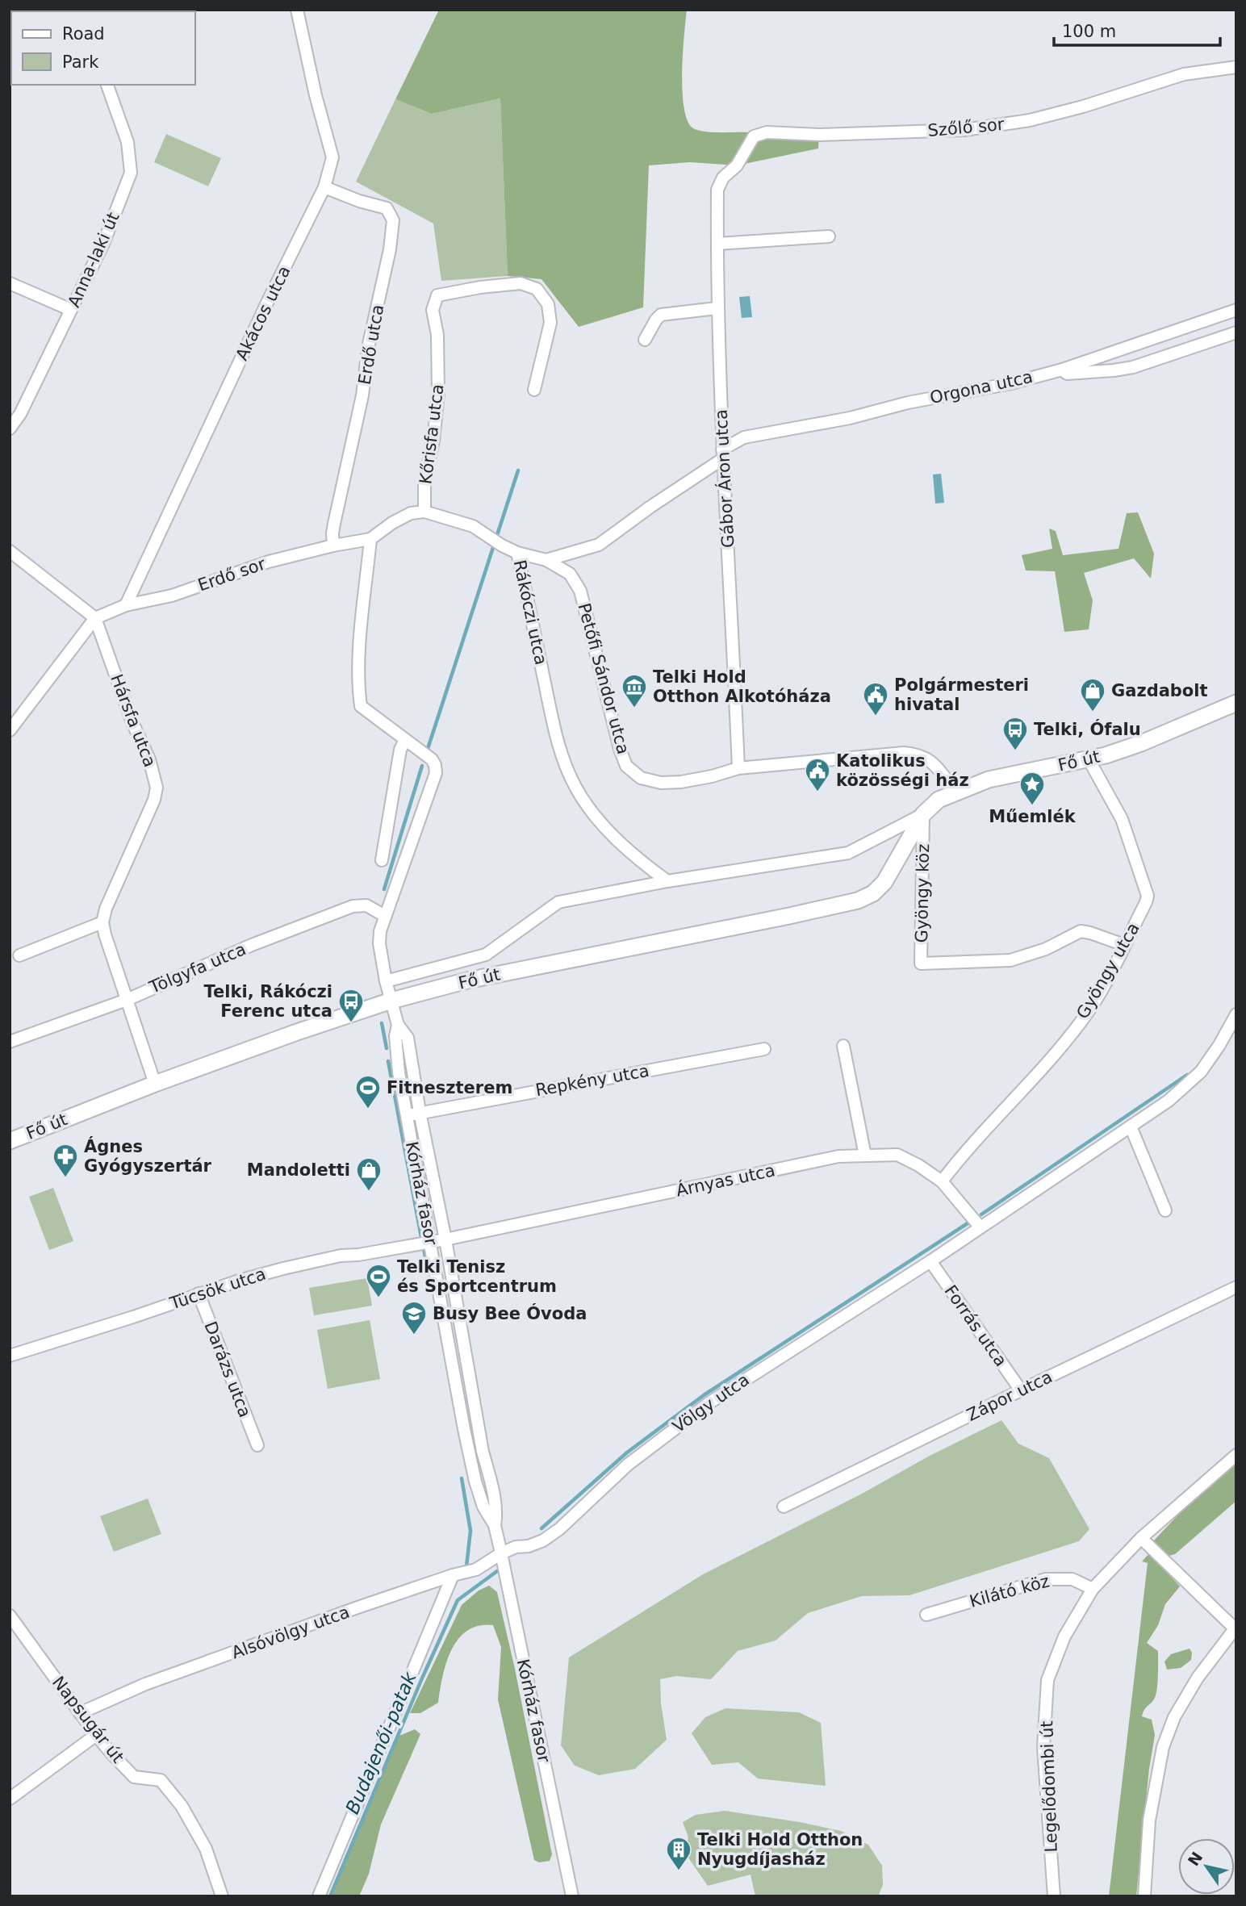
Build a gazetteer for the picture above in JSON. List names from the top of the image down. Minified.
{"streets":{"main road":["Fő út"],"street":["Szőlő sor","Anna-laki út","Akácos utca","Erdő utca","Orgona utca","Kőrisfa utca","Gábor Áron utca","Erdő sor","Rákóczi utca","Petőfi Sándor utca","Hársfa utca","Gyöngy köz","Tölgyfa utca","Gyöngy utca","Repkény utca","Árnyas utca","Kórház fasor","Tücsök utca","Forrás utca","Darázs utca","Zápor utca","Völgy utca","Kilátó köz","Alsóvölgy utca","Napsugár út","Legelődombi út"]},"crossings":[["Szőlő sor","Gábor Áron utca"],["Akácos utca","Erdő utca"],["Akácos utca","Erdő sor"],["Erdő utca","Erdő sor"],["Orgona utca","Gábor Áron utca"],["Kőrisfa utca","Rákóczi utca"],["Gábor Áron utca","Petőfi Sándor utca"],["Erdő sor","Hársfa utca"],["Rákóczi utca","Petőfi Sándor utca"],["Rákóczi utca","Fő út"],["Petőfi Sándor utca","Fő út"],["Fő út","Gyöngy köz"],["Fő út","Gyöngy utca"],["Fő út","Kórház fasor"],["Gyöngy köz","Gyöngy utca"],["Gyöngy utca","Árnyas utca"],["Repkény utca","Kórház fasor"],["Árnyas utca","Kórház fasor"],["Árnyas utca","Tücsök utca"],["Kórház fasor","Tücsök utca"],["Kórház fasor","Völgy utca"],["Kórház fasor","Alsóvölgy utca"],["Tücsök utca","Darázs utca"],["Forrás utca","Zápor utca"],["Forrás utca","Völgy utca"],["Völgy utca","Alsóvölgy utca"],["Kilátó köz","Legelődombi út"],["Alsóvölgy utca","Napsugár út"]],"water":["Budajenői-patak"],"places":{"museum":["Telki Hold Otthon Alkotóháza"],"shop":["Gazdabolt","Mandoletti"],"public building":["Polgármesteri hivatal","Katolikus közösségi ház"],"bus stop":["Telki, Ófalu","Telki, Rákóczi Ferenc utca"],"place":["Műemlék"],"sports":["Fitneszterem","Telki Tenisz és Sportcentrum"],"pharmacy":["Ágnes Gyógyszertár"],"school or university":["Busy Bee Óvoda"],"building":["Telki Hold Otthon Nyugdíjasház"]},"legend":["Road","Park"],"scale_bar":"100 m","north":"top left"}
